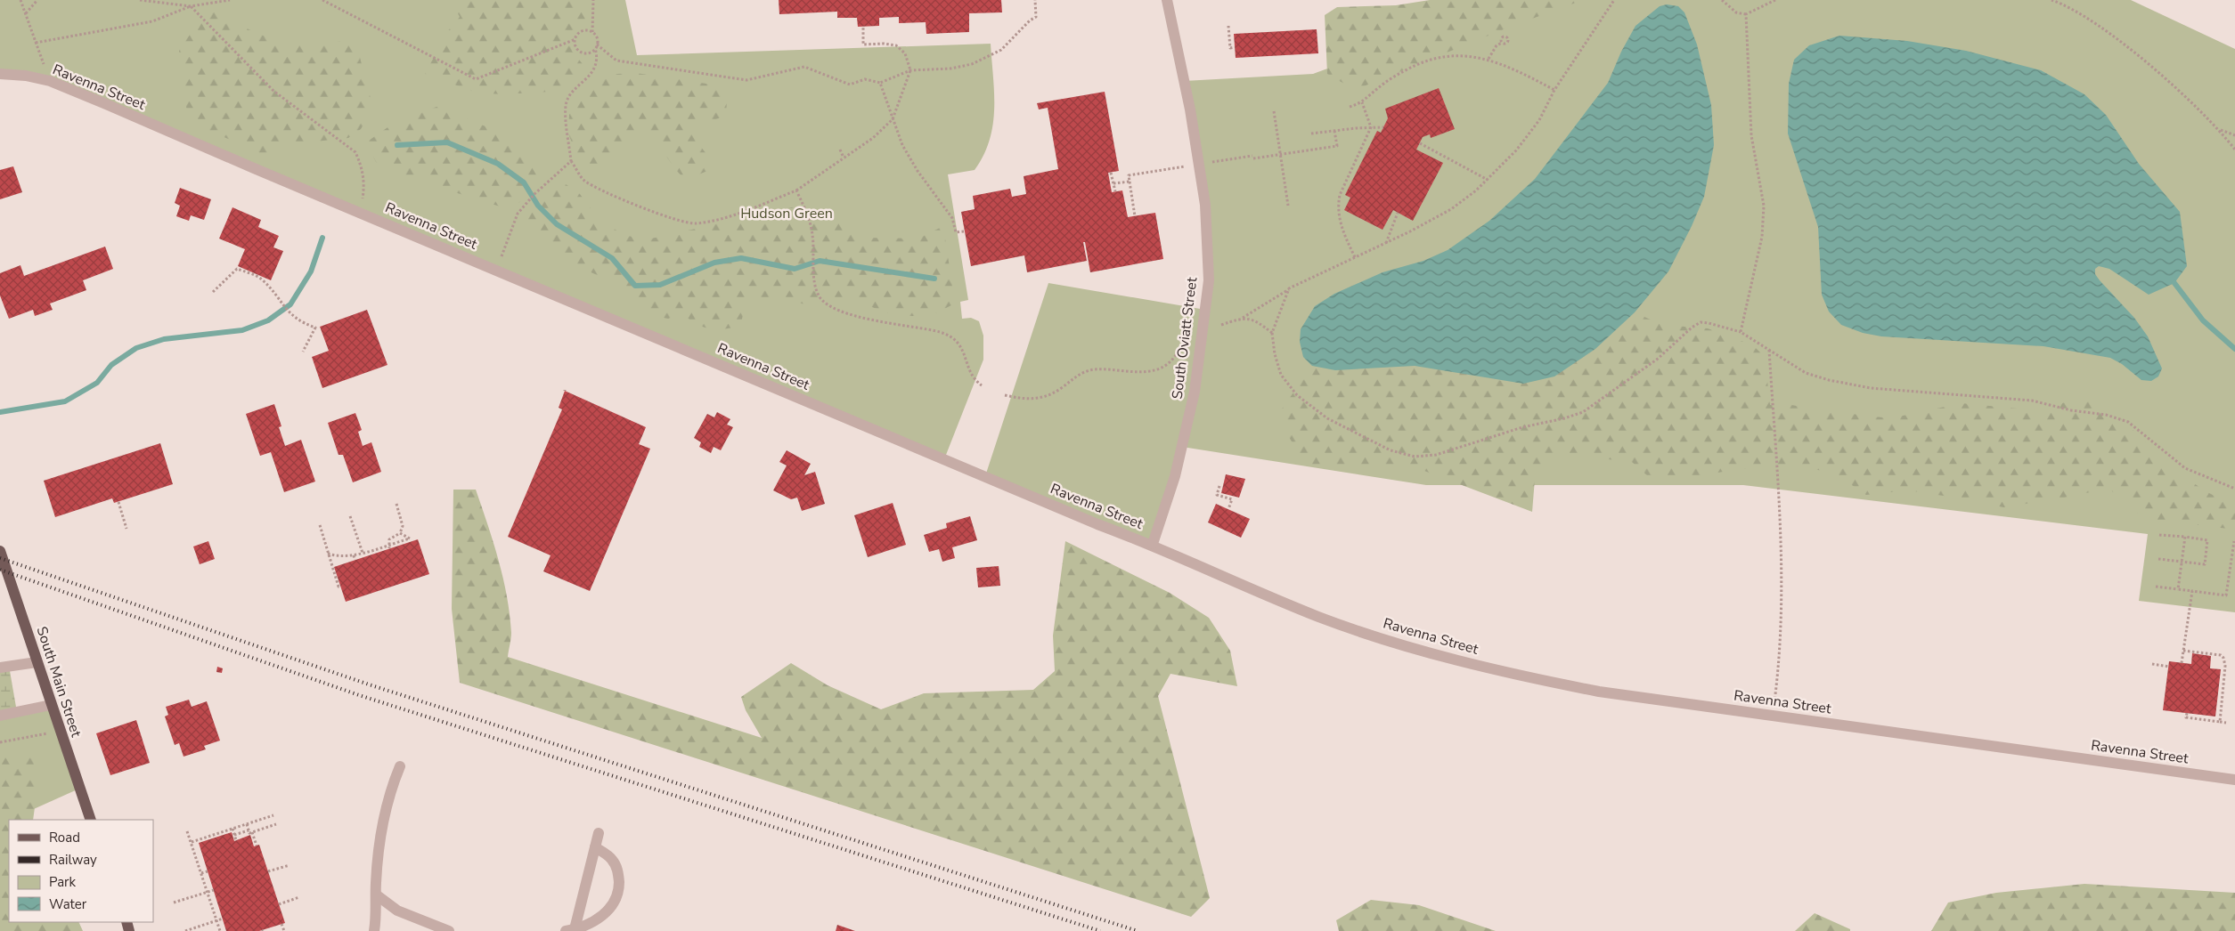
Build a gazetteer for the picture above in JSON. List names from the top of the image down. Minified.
{"streets":{"main road":["South Main Street"],"street":["Ravenna Street","South Oviatt Street"]},"crossings":[["Ravenna Street","South Oviatt Street"]],"parks":["Hudson Green"],"legend":["Road","Railway","Park","Water"]}
